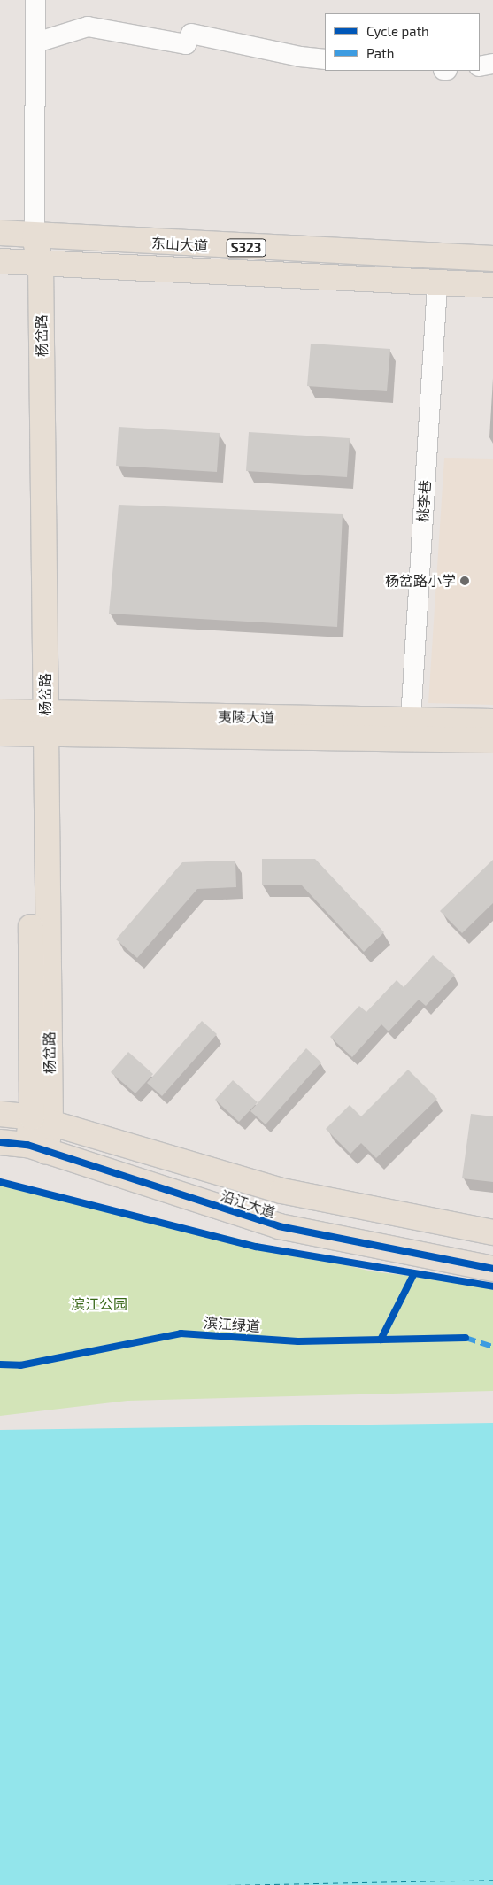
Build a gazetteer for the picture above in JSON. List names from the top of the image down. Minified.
{"streets":{"main road":["东山大道","S323","杨岔路","夷陵大道","沿江大道"],"street":["桃李巷"],"cycle path":["滨江绿道"]},"crossings":[["东山大道","杨岔路"],["东山大道","桃李巷"],["杨岔路","夷陵大道"],["杨岔路","沿江大道"],["桃李巷","夷陵大道"]],"parks":["滨江公园"],"places":["杨岔路小学"],"legend":["Cycle path","Path"]}
